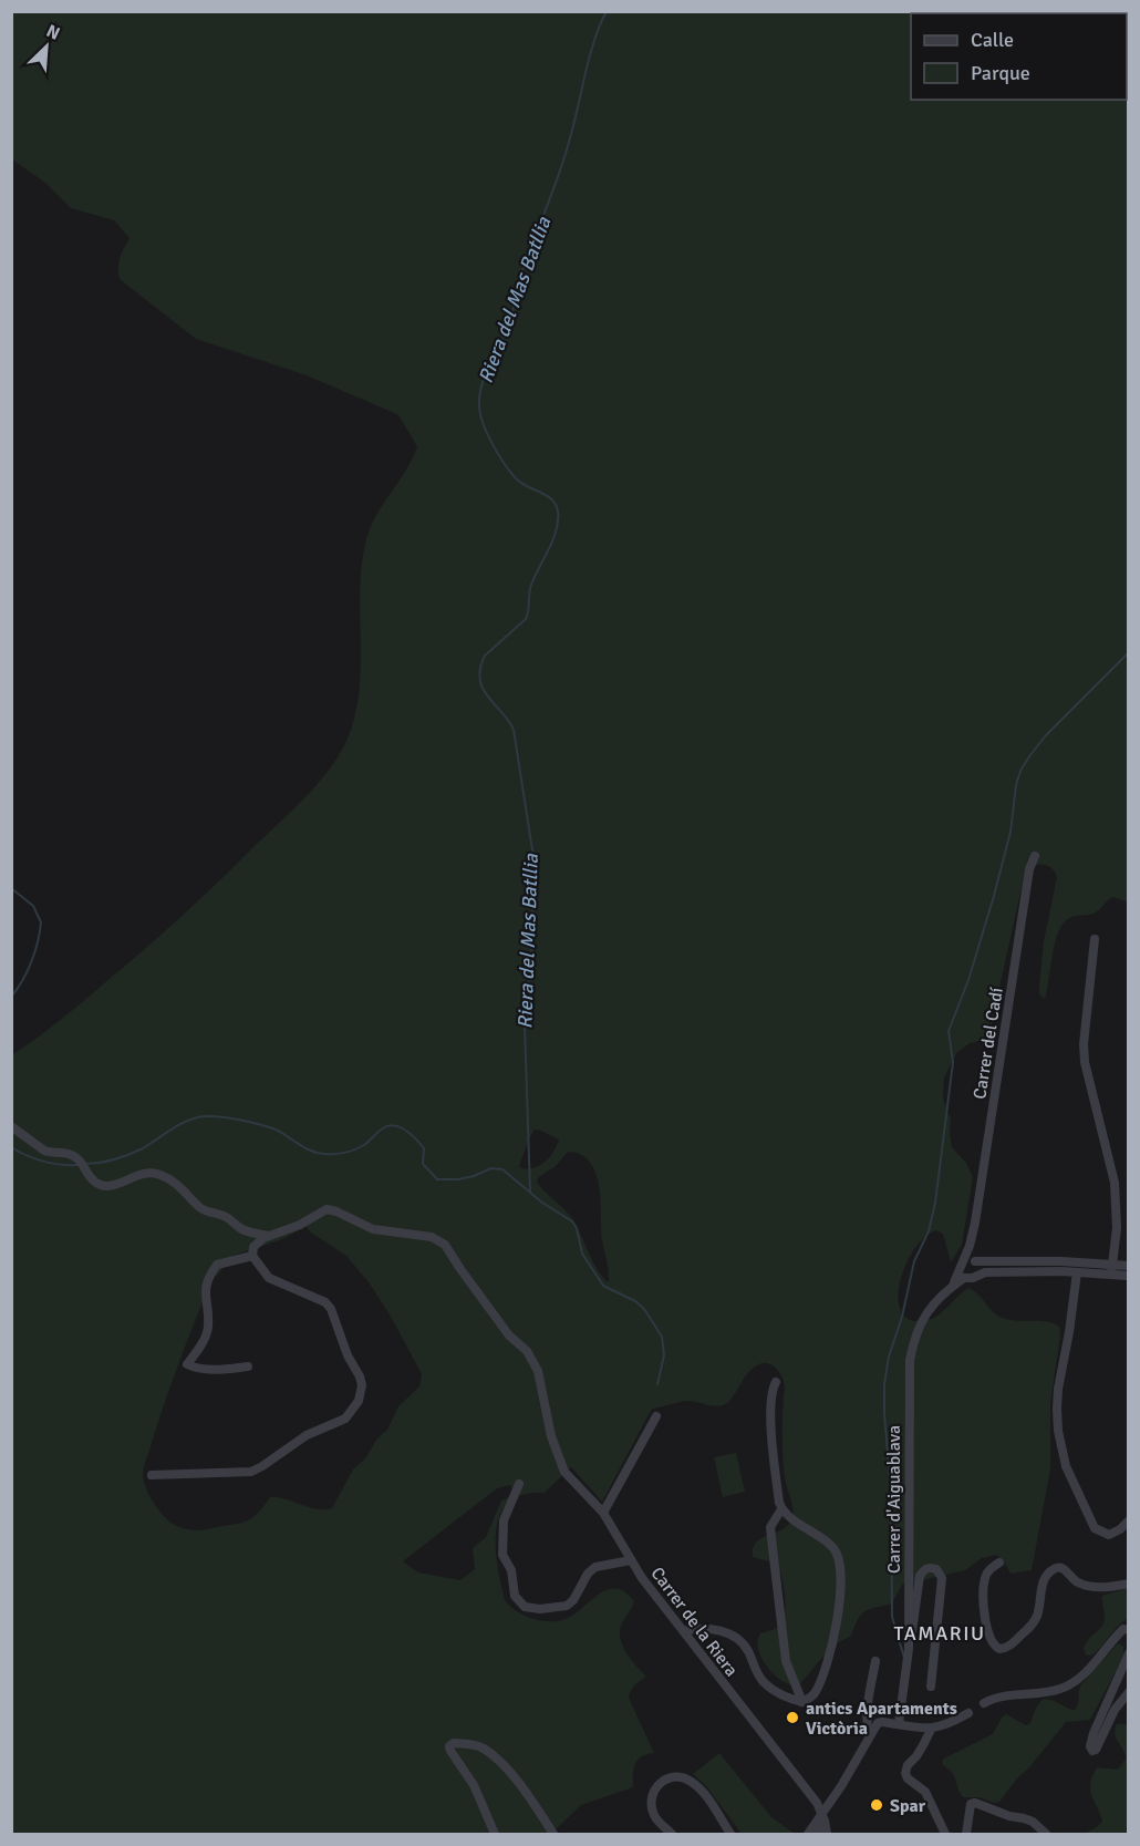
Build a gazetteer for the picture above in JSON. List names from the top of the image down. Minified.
{"streets":{"street":["Carrer del Cadí","Carrer d'Aiguablava","Carrer de la Riera"]},"crossings":[["Carrer del Cadí","Carrer d'Aiguablava"]],"districts":["TAMARIU"],"water":["Riera del Mas Batllia"],"places":["antics Apartaments Victòria","Spar"],"legend":["Calle","Parque"],"north":"top right"}
